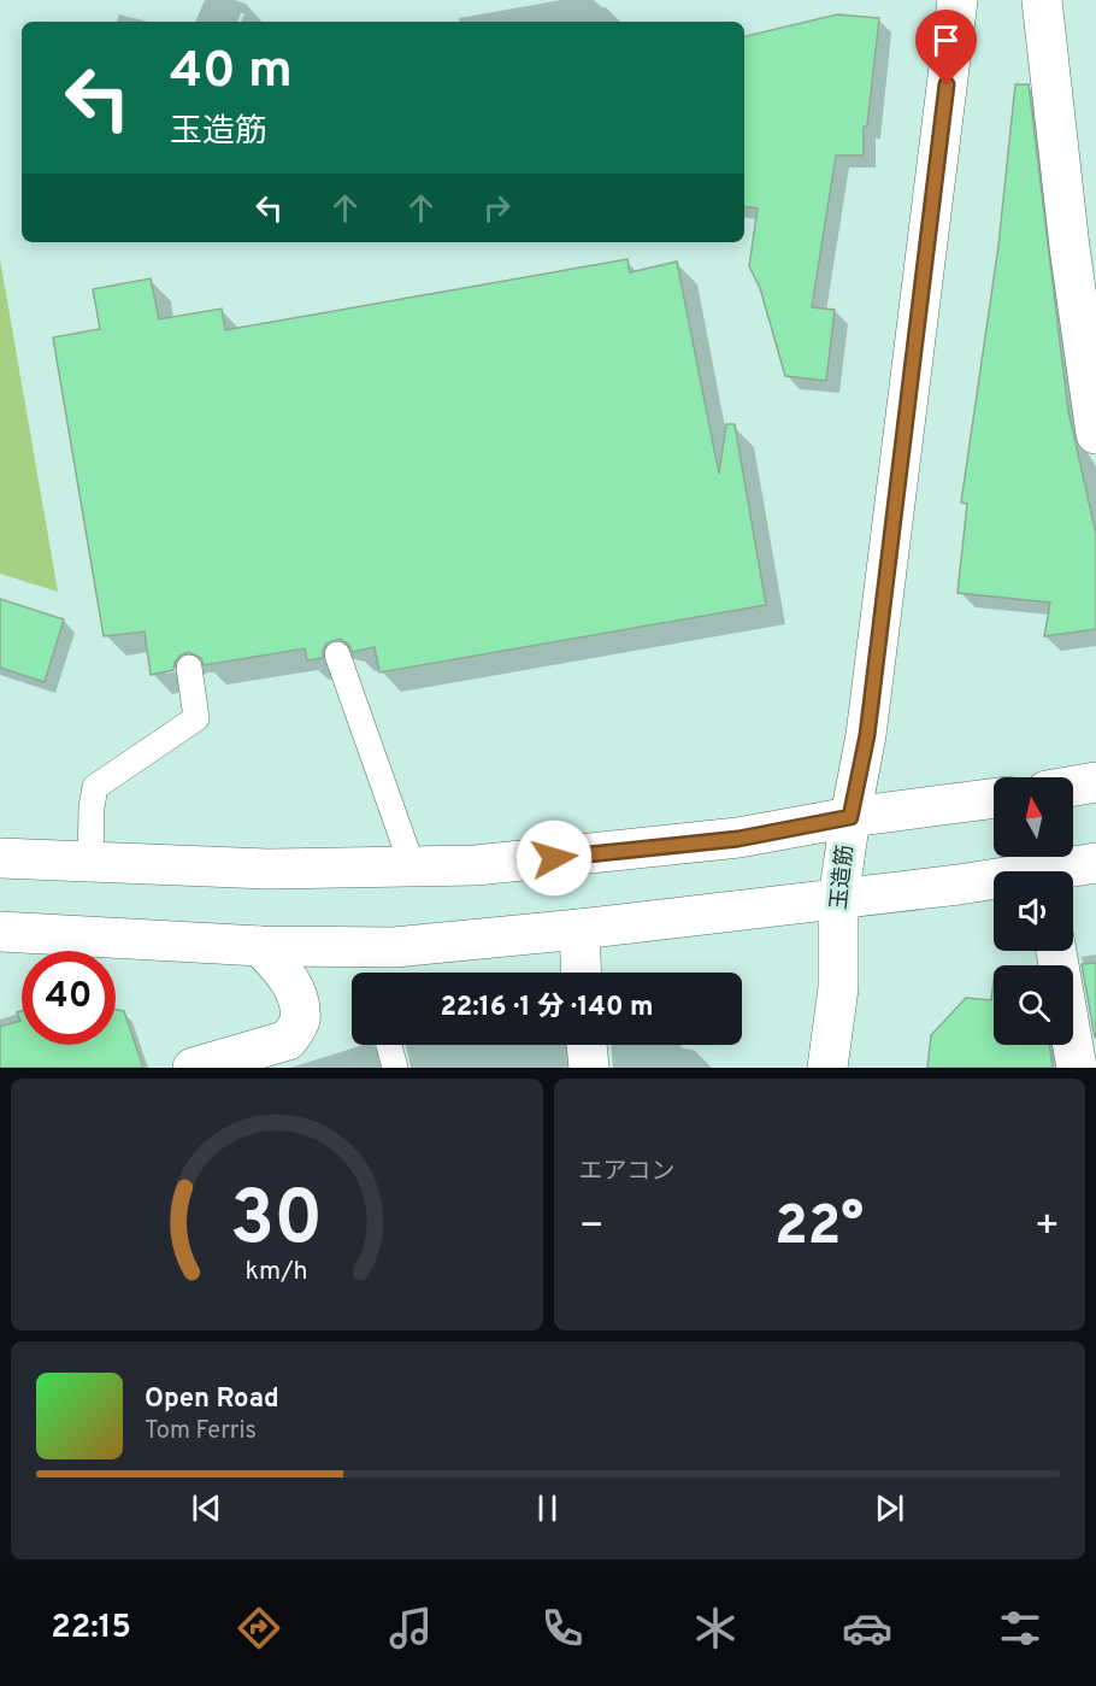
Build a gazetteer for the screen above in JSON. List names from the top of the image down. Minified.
{"streets":{"street":["玉造筋"]},"north":"top","page":{"turn":["40 m","玉造筋"],"limit":"40","trip":"22:16 · 1 分 · 140 m","tile":"エアコン","heat":["−","22°","+"],"song":["Open Road","Tom Ferris"],"tabs":"22:15","gauge":["30","km/h"]}}
